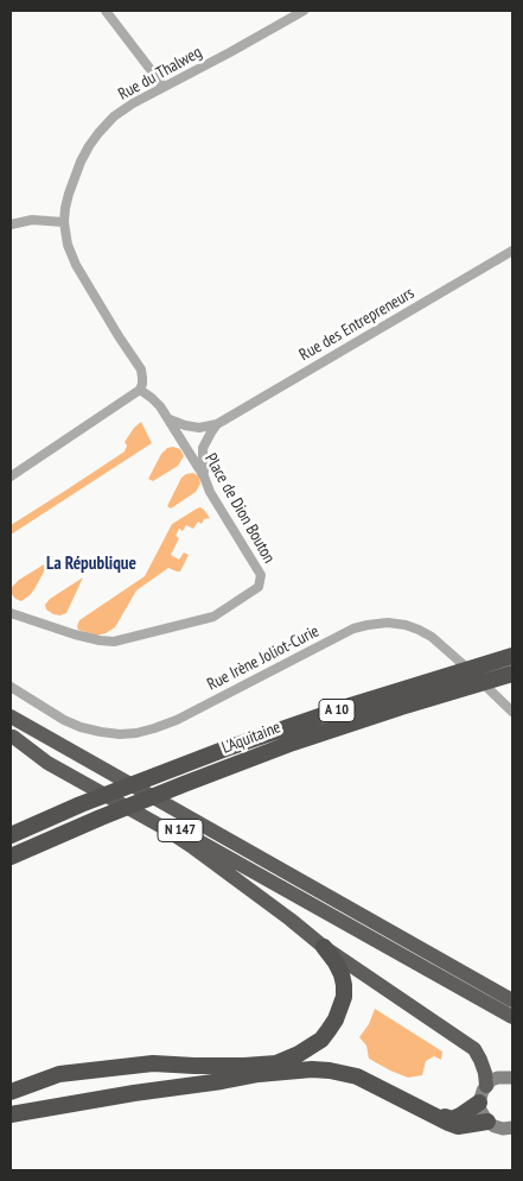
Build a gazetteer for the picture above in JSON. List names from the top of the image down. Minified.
{"streets":{"highway":["A 10","L'Aquitaine","N 147"],"street":["Rue du Thalweg","Rue des Entrepreneurs","Place de Dion Bouton","Rue Irène Joliot-Curie"]},"crossings":[["Rue du Thalweg","Place de Dion Bouton"]],"districts":["La République"]}
